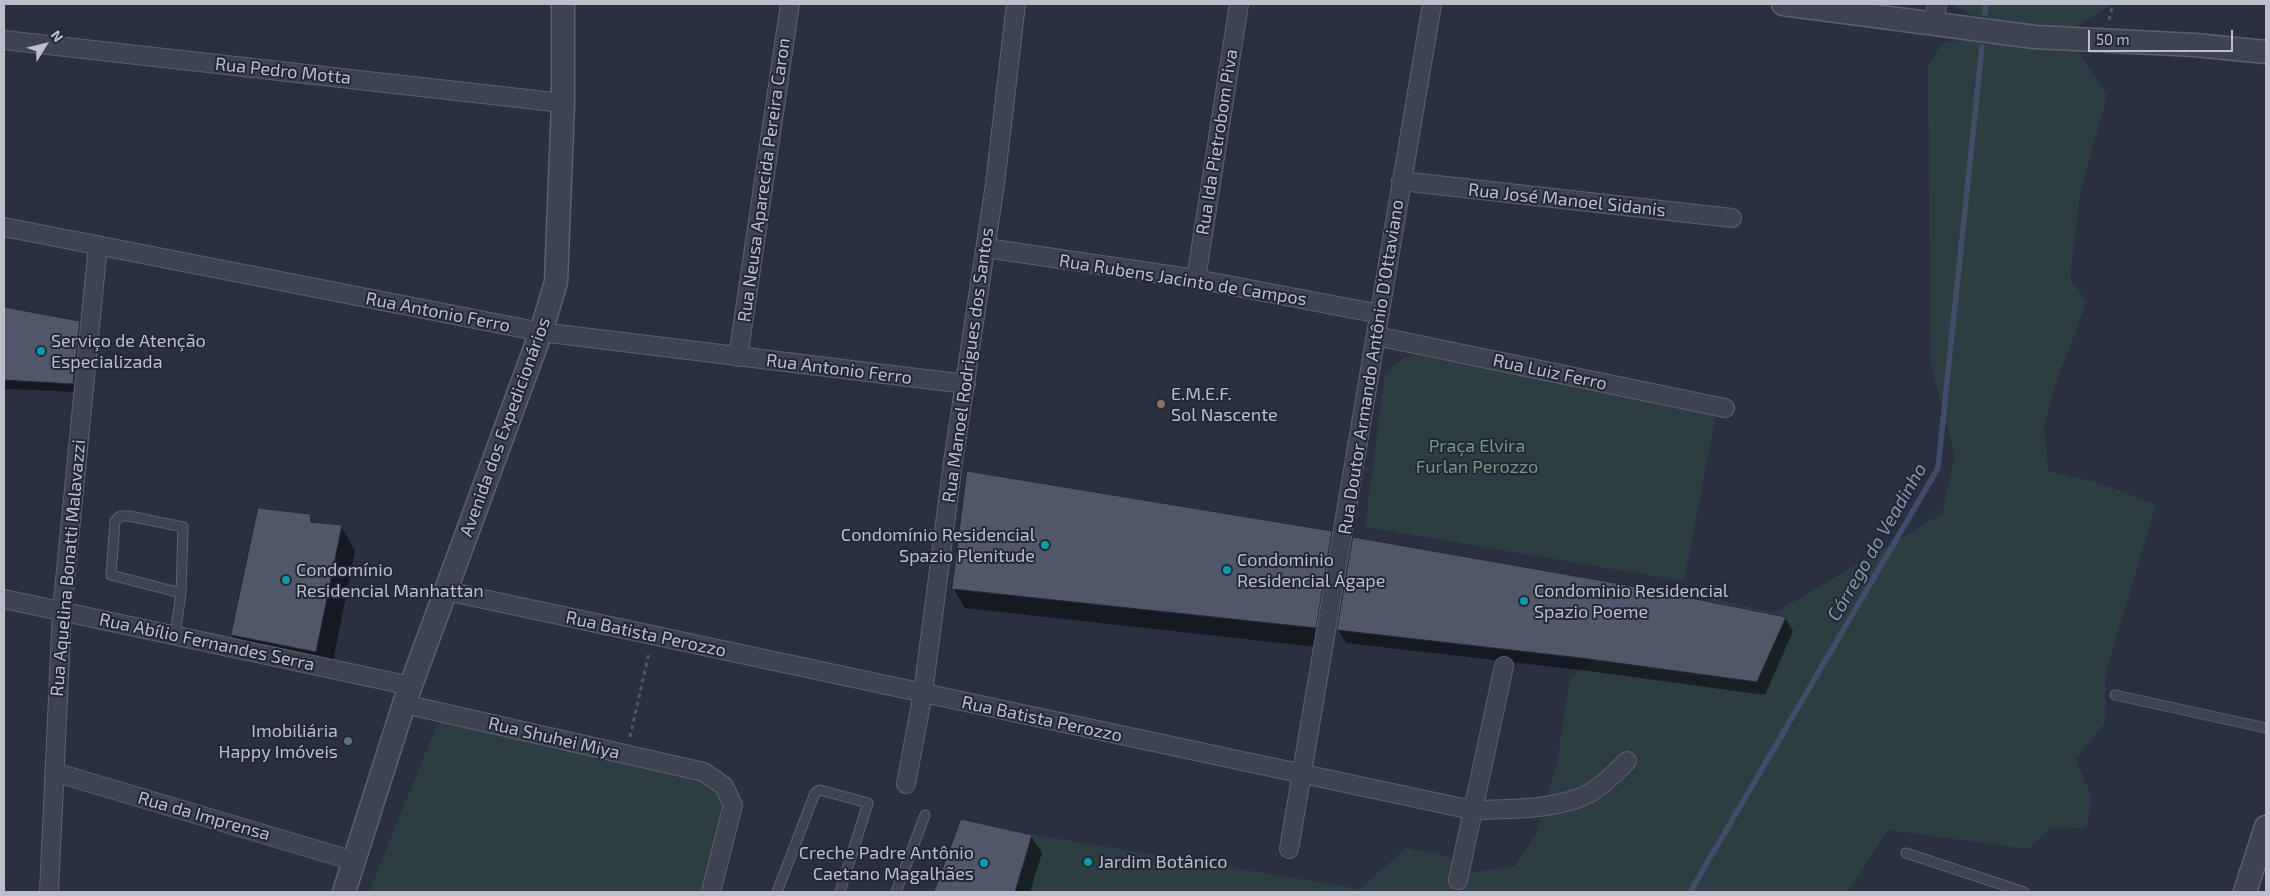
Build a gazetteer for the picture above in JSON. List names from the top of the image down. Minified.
{"streets":{"street":["Rua Pedro Motta","Rua Ida Pietrobom Piva","Rua Neusa Aparecida Pereira Caron","Rua José Manoel Sidanis","Rua Rubens Jacinto de Campos","Rua Antonio Ferro","Rua Manoel Rodrigues dos Santos","Rua Doutor Armando Antônio D'Ottaviano","Rua Luiz Ferro","Avenida dos Expedicionários","Rua Aquelina Bonatti Malavazzi","Rua Batista Perozzo","Rua Abílio Fernandes Serra","Rua Shuhei Miya","Rua da Imprensa"]},"crossings":[["Rua Pedro Motta","Avenida dos Expedicionários"],["Rua Ida Pietrobom Piva","Rua Rubens Jacinto de Campos"],["Rua Neusa Aparecida Pereira Caron","Rua Antonio Ferro"],["Rua José Manoel Sidanis","Rua Doutor Armando Antônio D'Ottaviano"],["Rua Rubens Jacinto de Campos","Rua Manoel Rodrigues dos Santos"],["Rua Rubens Jacinto de Campos","Rua Doutor Armando Antônio D'Ottaviano"],["Rua Antonio Ferro","Rua Manoel Rodrigues dos Santos"],["Rua Antonio Ferro","Avenida dos Expedicionários"],["Rua Antonio Ferro","Rua Aquelina Bonatti Malavazzi"],["Rua Manoel Rodrigues dos Santos","Rua Batista Perozzo"],["Rua Doutor Armando Antônio D'Ottaviano","Rua Luiz Ferro"],["Rua Doutor Armando Antônio D'Ottaviano","Rua Batista Perozzo"],["Avenida dos Expedicionários","Rua Batista Perozzo"],["Avenida dos Expedicionários","Rua Abílio Fernandes Serra"],["Avenida dos Expedicionários","Rua Shuhei Miya"],["Avenida dos Expedicionários","Rua da Imprensa"],["Rua Aquelina Bonatti Malavazzi","Rua Abílio Fernandes Serra"],["Rua Aquelina Bonatti Malavazzi","Rua da Imprensa"],["Rua Abílio Fernandes Serra","Rua Shuhei Miya"]],"water":["Córrego do Veadinho"],"parks":["Praça Elvira Furlan Perozzo"],"places":["Serviço de Atenção Especializada","E.M.E.F. Sol Nascente","Condomínio Residencial Spazio Plenitude","Condominio Residencial Ágape","Condomínio Residencial Manhattan","Condominio Residencial Spazio Poeme","Imobiliária Happy Imóveis","Jardim Botânico","Creche Padre Antônio Caetano Magalhães"],"scale_bar":"50 m","north":"top right"}
